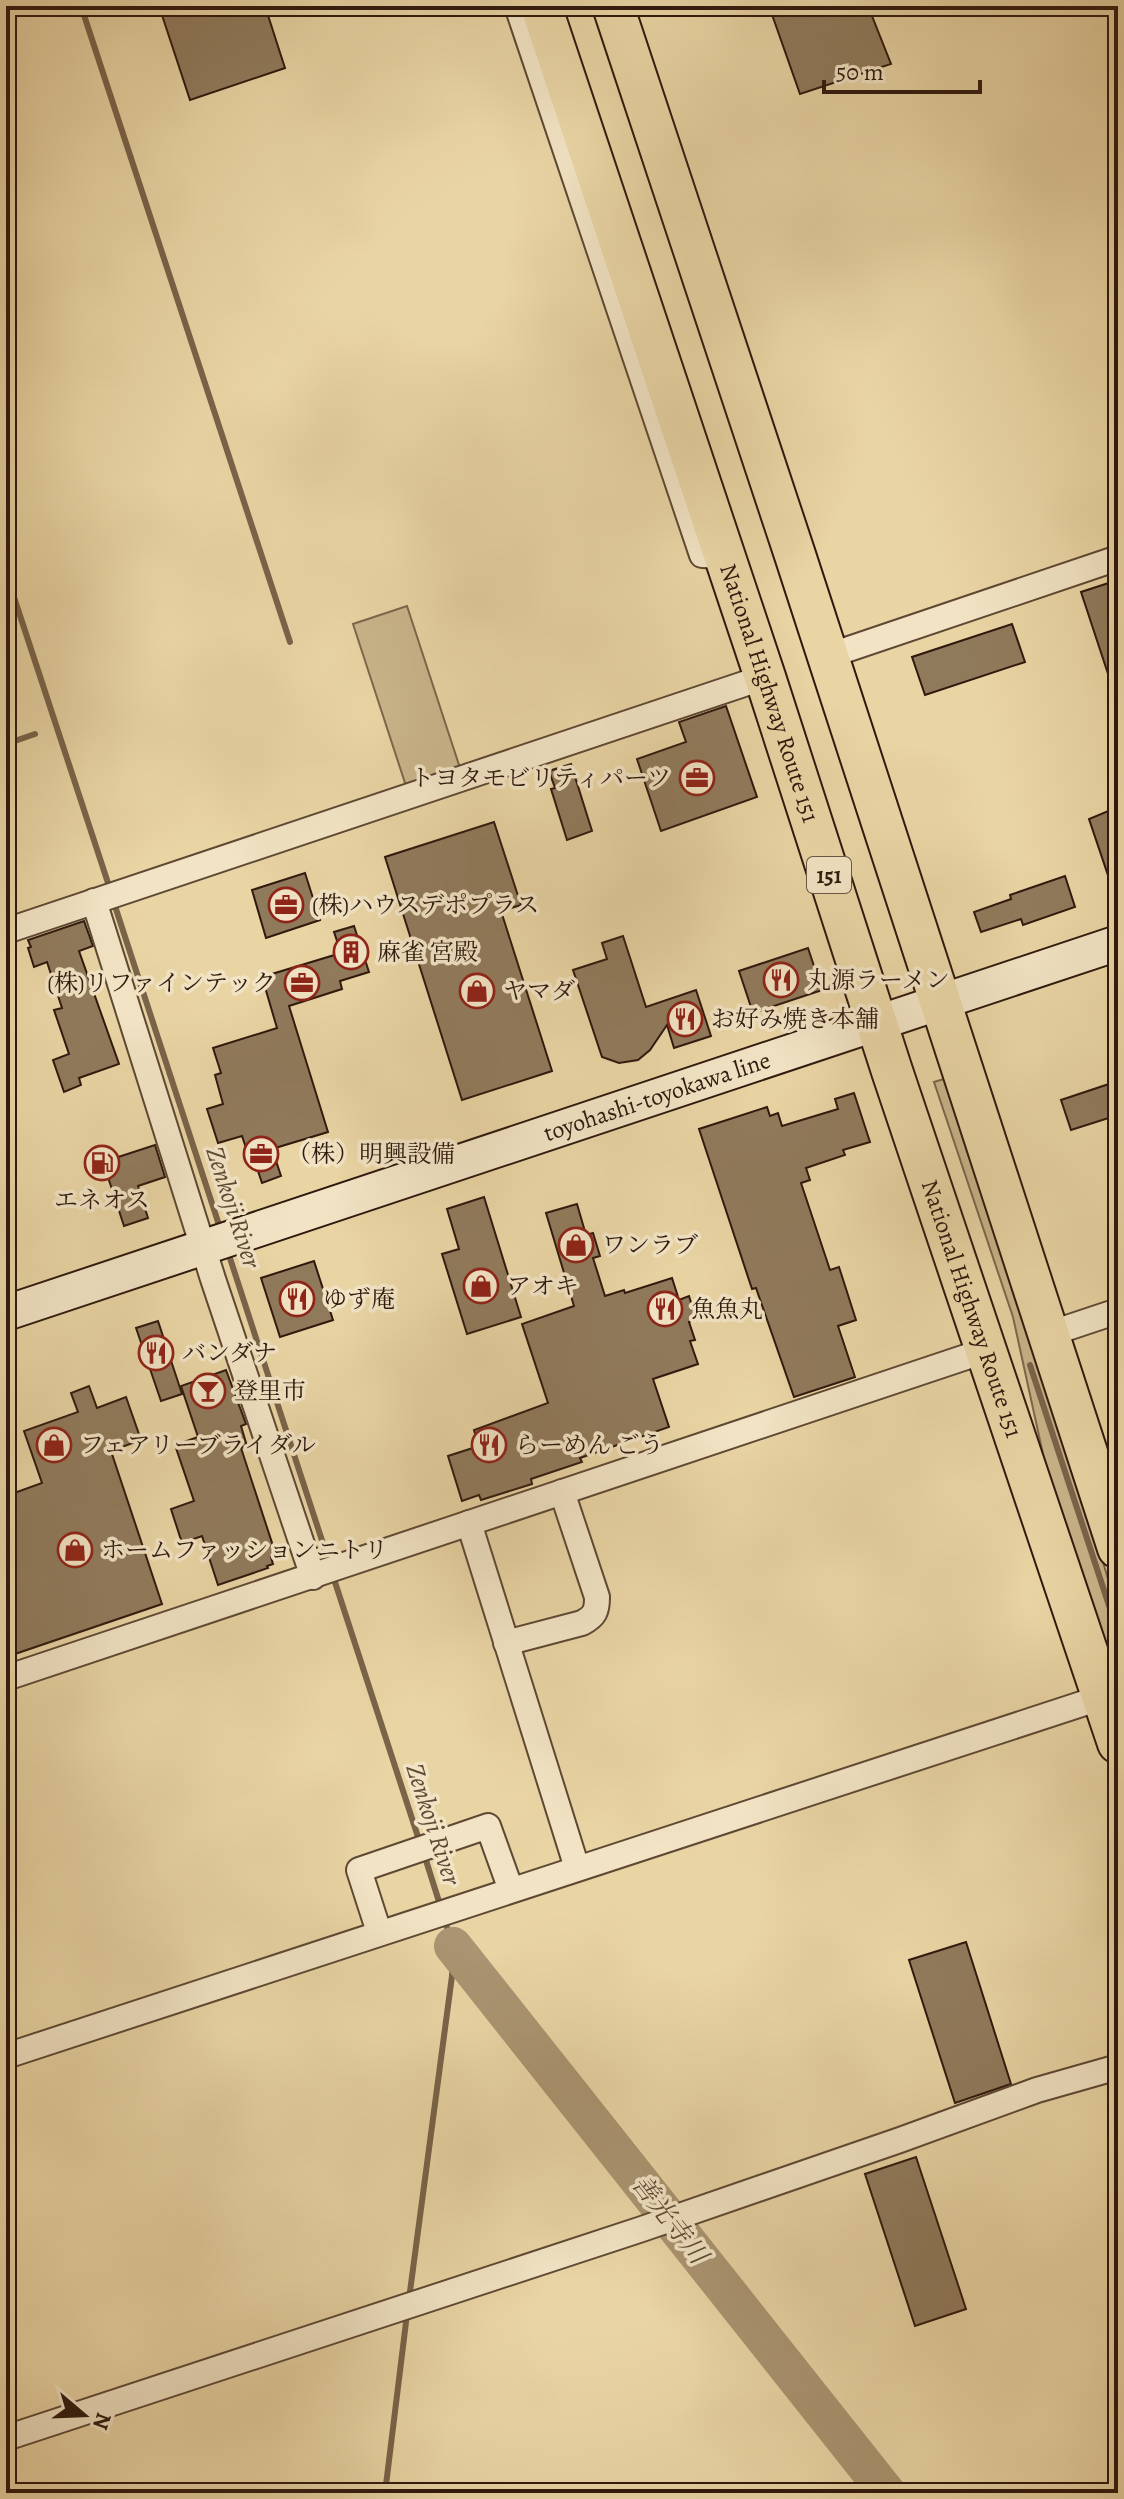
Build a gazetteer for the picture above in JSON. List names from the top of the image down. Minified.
{"streets":{"highway":["National Highway Route 151","151"],"main road":["toyohashi-toyokawa line"]},"crossings":[["National Highway Route 151","toyohashi-toyokawa line"]],"water":["Zenkoji River","善光寺川"],"places":{"office":["トヨタモビリティパーツ","(株)ハウスデポプラス","(株)リファインテック","（株）明興設備"],"building":["麻雀 宮殿"],"restaurant":["丸源ラーメン","お好み焼き本舗","ゆず庵","魚魚丸","バンダナ","らーめん ごう"],"shop":["ヤマダ","ワンラブ","アオキ","フェアリーブライダル","ホームファッションニトリ"],"fuel station":["エネオス"],"bar":["登里市"]},"scale_bar":"50 m","north":"right"}
